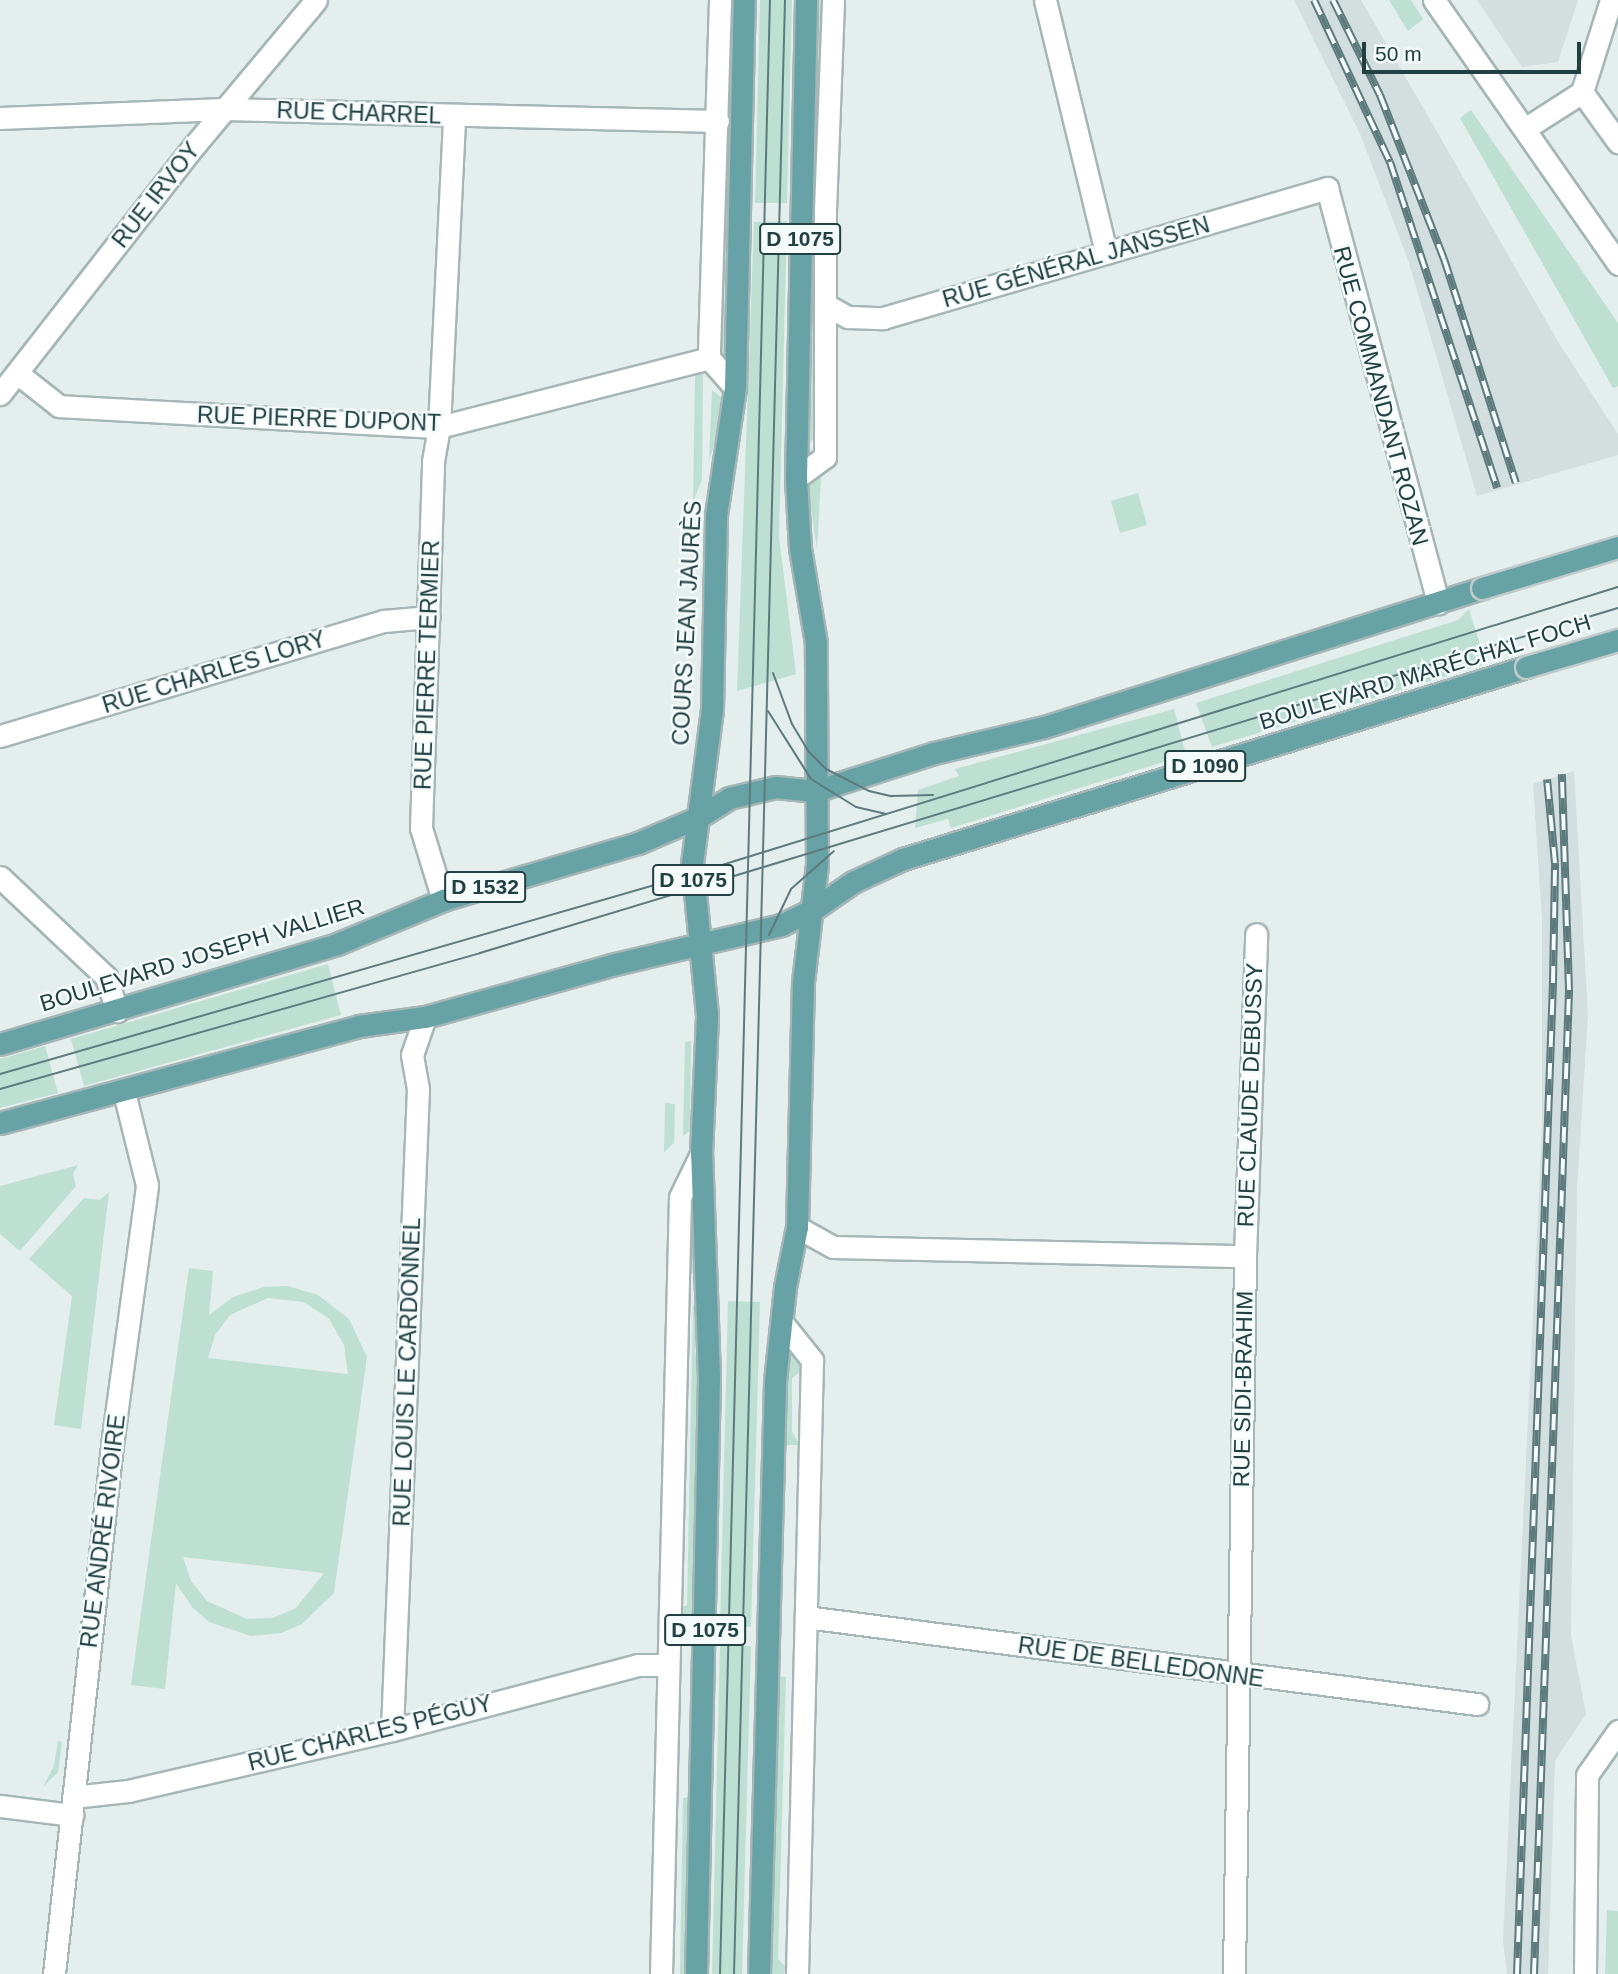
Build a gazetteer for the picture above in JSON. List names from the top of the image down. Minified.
{"streets":{"main road":["D 1075","COURS JEAN JAURÈS","BOULEVARD MARÉCHAL FOCH","D 1090","D 1532","BOULEVARD JOSEPH VALLIER"],"street":["RUE CHARREL","RUE IRVOY","RUE GÉNÉRAL JANSSEN","RUE COMMANDANT ROZAN","RUE PIERRE DUPONT","RUE PIERRE TERMIER","RUE CHARLES LORY","RUE CLAUDE DEBUSSY","RUE LOUIS LE CARDONNEL","RUE SIDI-BRAHIM","RUE ANDRÉ RIVOIRE","RUE DE BELLEDONNE","RUE CHARLES PÉGUY"]},"crossings":[["RUE CHARREL","RUE IRVOY"],["RUE CHARREL","RUE PIERRE TERMIER"],["RUE IRVOY","RUE PIERRE DUPONT"],["D 1075","COURS JEAN JAURÈS"],["D 1075","BOULEVARD MARÉCHAL FOCH"],["D 1075","BOULEVARD JOSEPH VALLIER"],["RUE GÉNÉRAL JANSSEN","RUE COMMANDANT ROZAN"],["RUE PIERRE DUPONT","RUE PIERRE TERMIER"],["COURS JEAN JAURÈS","BOULEVARD JOSEPH VALLIER"],["RUE PIERRE TERMIER","RUE CHARLES LORY"],["RUE PIERRE TERMIER","BOULEVARD JOSEPH VALLIER"],["RUE CLAUDE DEBUSSY","RUE SIDI-BRAHIM"],["RUE LOUIS LE CARDONNEL","RUE CHARLES PÉGUY"],["RUE SIDI-BRAHIM","RUE DE BELLEDONNE"],["RUE ANDRÉ RIVOIRE","RUE CHARLES PÉGUY"]],"scale_bar":"50 m"}
